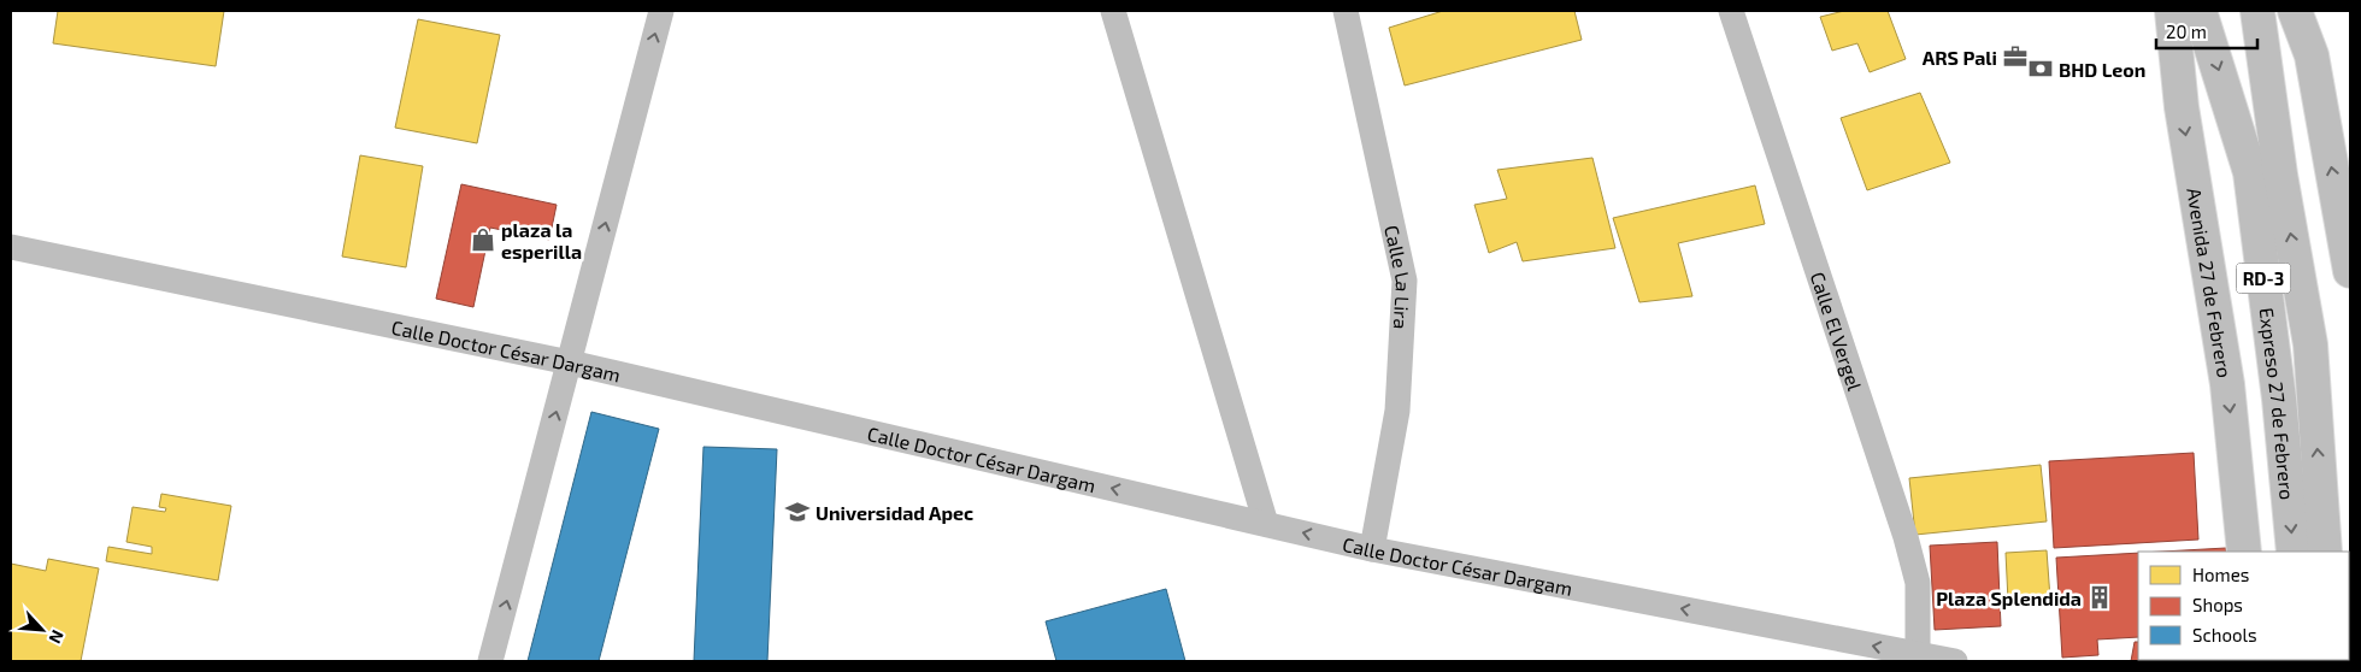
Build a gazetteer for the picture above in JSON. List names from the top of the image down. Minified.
{"streets":{"main road":["RD-3","Avenida 27 de Febrero","Expreso 27 de Febrero"],"street":["Calle La Lira","Calle El Vergel","Calle Doctor César Dargam"]},"crossings":[["Calle La Lira","Calle Doctor César Dargam"],["Calle El Vergel","Calle Doctor César Dargam"]],"one_way":["Calle Doctor César Dargam"],"places":{"office":["ARS Pali"],"bank":["BHD Leon"],"shop":["plaza la esperilla"],"school or university":["Universidad Apec"],"building":["Plaza Splendida"]},"legend":["Homes","Shops","Schools"],"scale_bar":"20 m","north":"bottom right"}
